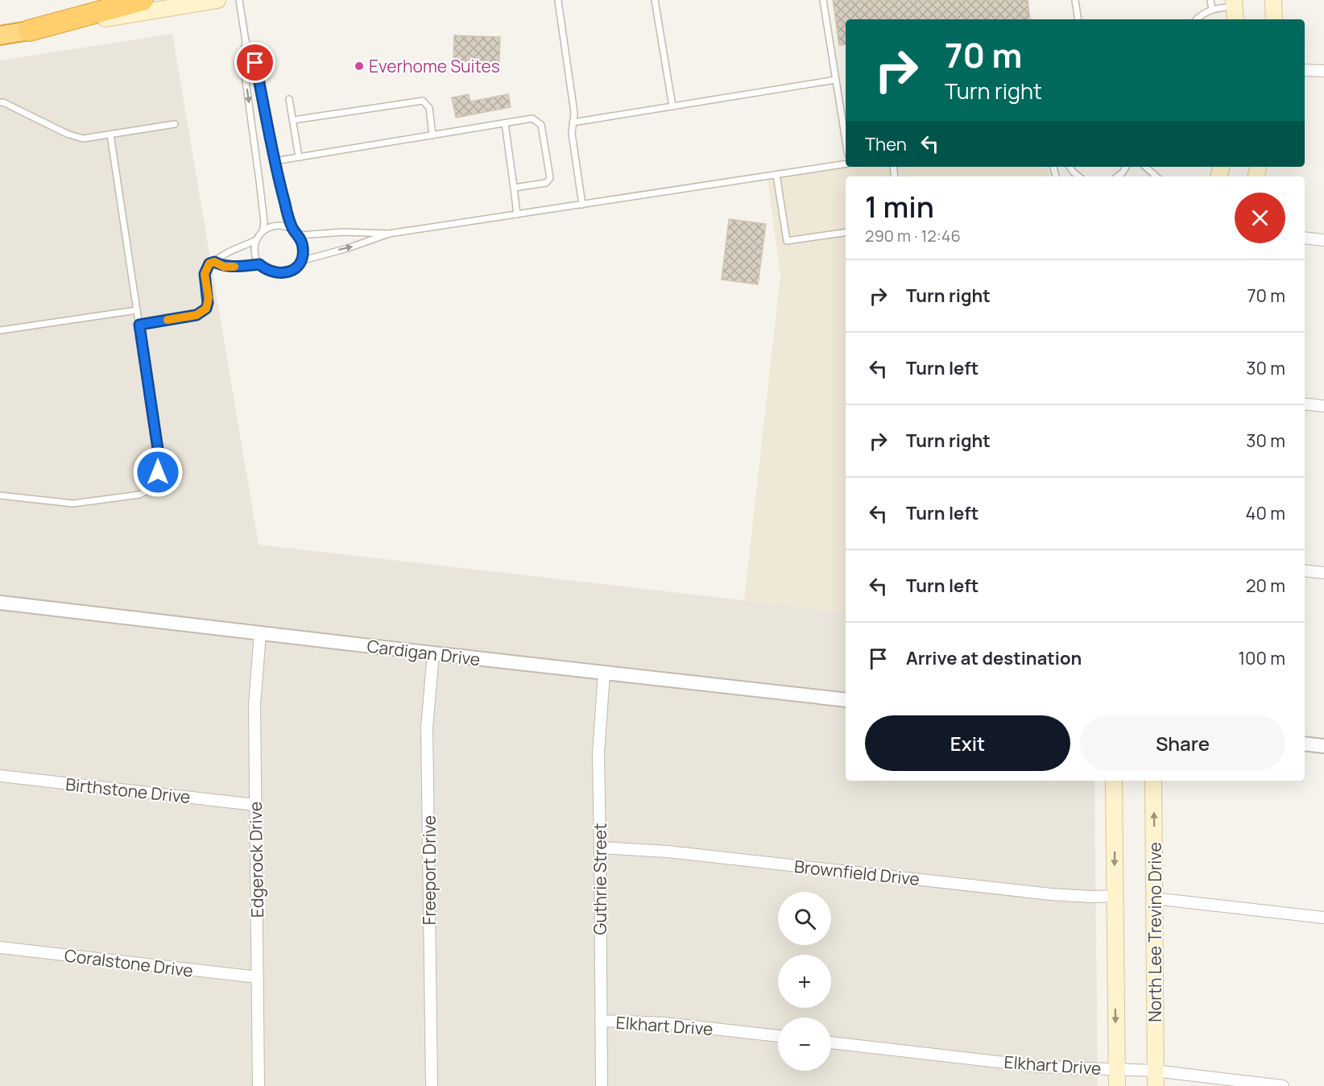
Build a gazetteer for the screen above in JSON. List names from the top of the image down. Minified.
{"streets":{"main road":["North Lee Trevino Drive"],"street":["Cardigan Drive","Birthstone Drive","Edgerock Drive","Freeport Drive","Brownfield Drive","Guthrie Street","Coralstone Drive","Elkhart Drive"]},"crossings":[["Cardigan Drive","Edgerock Drive"],["Cardigan Drive","Freeport Drive"],["Cardigan Drive","Guthrie Street"],["Birthstone Drive","Edgerock Drive"],["Edgerock Drive","Coralstone Drive"],["Brownfield Drive","Guthrie Street"],["Guthrie Street","Elkhart Drive"],["North Lee Trevino Drive","Elkhart Drive"]],"places":["Everhome Suites"],"page":{"turn":["70 m","Turn right"],"then":"Then","heading":["1 min","290 m · 12:46"],"list":[{"name":"Turn right","value":"70 m"},{"name":"Turn left","value":"30 m"},{"name":"Turn right","value":"30 m"},{"name":"Turn left","value":"40 m"},{"name":"Turn left","value":"20 m"},{"name":"Arrive at destination","value":"100 m"}],"buttons":["Exit","Share"],"map_buttons":["+","−"]}}
